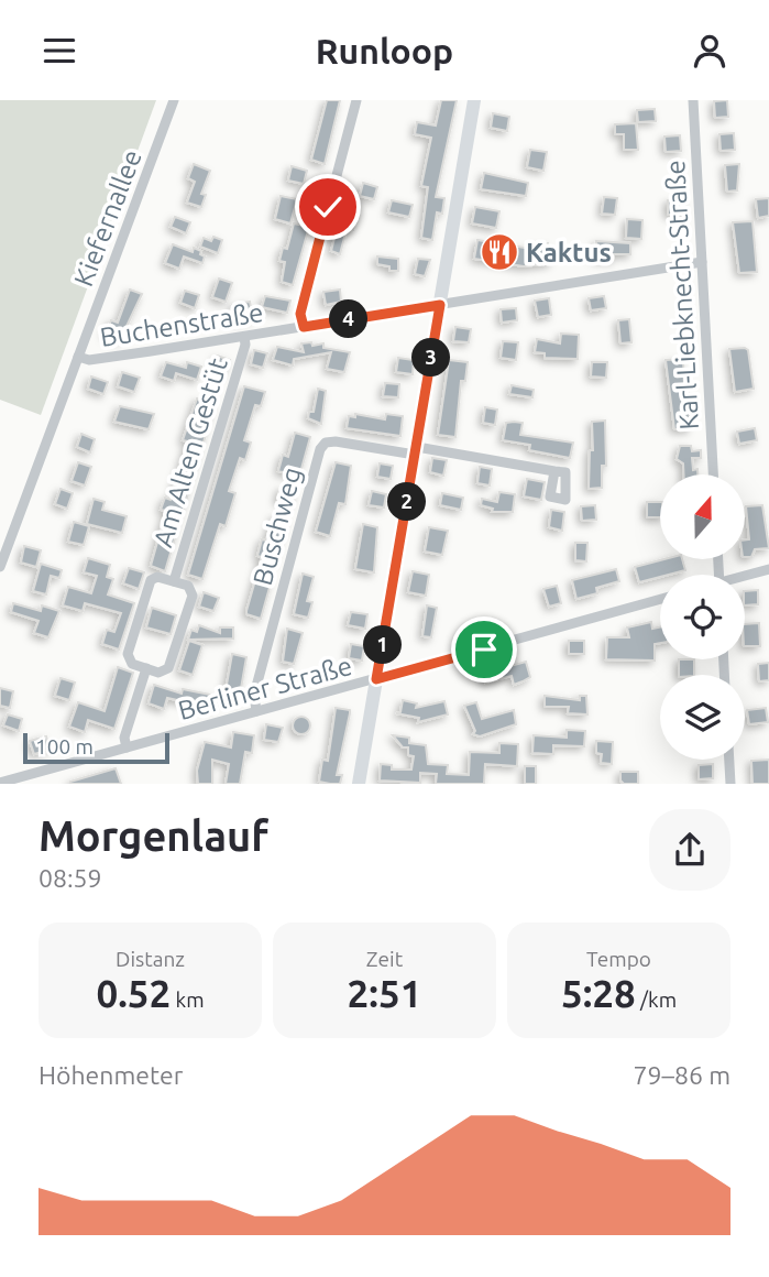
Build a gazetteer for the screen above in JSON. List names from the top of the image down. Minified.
{"streets":{"street":["Kiefernallee","Karl-Liebknecht-Straße","Buchenstraße","Am Alten Gestüt","Buschweg","Berliner Straße"]},"crossings":[["Kiefernallee","Buchenstraße"],["Karl-Liebknecht-Straße","Buchenstraße"],["Buchenstraße","Am Alten Gestüt"],["Buschweg","Berliner Straße"]],"places":{"restaurant":["Kaktus"]},"scale_bar":"100 m","north":"top","page":{"header":"Runloop","pins":["4","3","2","1"],"scale":"100 m","heading":["Morgenlauf","08:59"],"stats":[["Distanz","0.52 km"],["Zeit","2:51"],["Tempo","5:28 /km"]],"chart":["Höhenmeter","79–86 m"]}}
